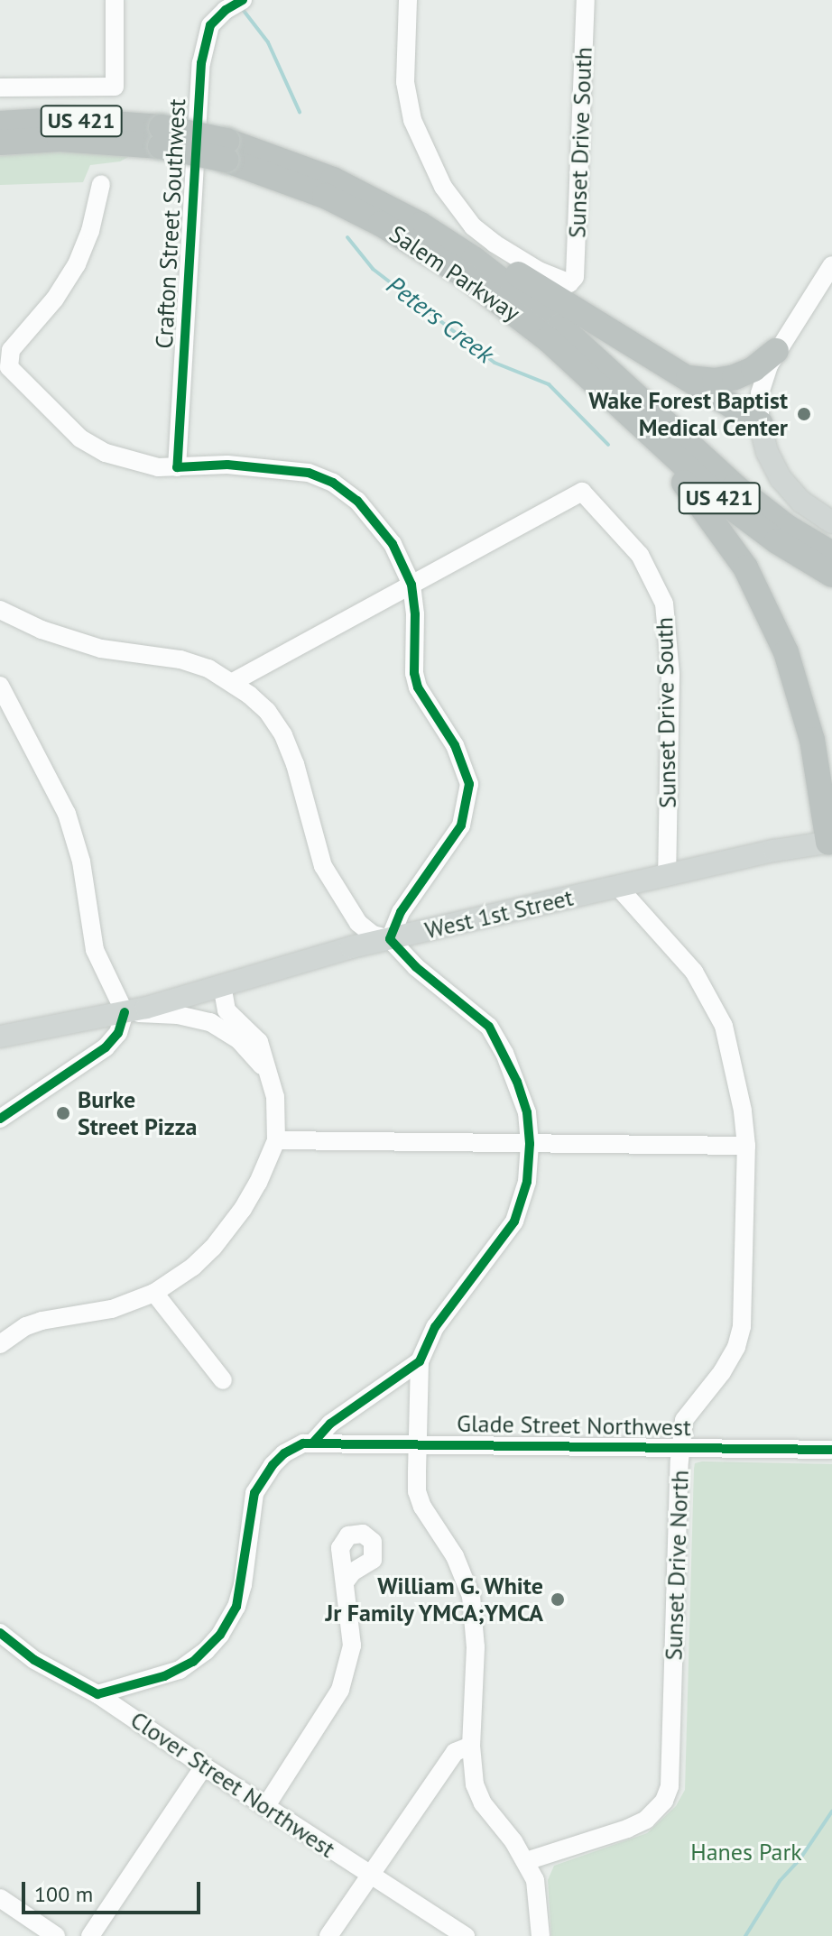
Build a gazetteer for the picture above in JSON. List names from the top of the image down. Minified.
{"streets":{"highway":["US 421","Salem Parkway"],"main road":["West 1st Street"],"street":["Sunset Drive South","Crafton Street Southwest","Glade Street Northwest","Sunset Drive North","Clover Street Northwest"]},"crossings":[["Sunset Drive South","West 1st Street"],["West 1st Street","Sunset Drive North"],["Glade Street Northwest","Sunset Drive North"],["Glade Street Northwest","Clover Street Northwest"]],"water":["Peters Creek"],"parks":["Hanes Park"],"places":["Wake Forest Baptist Medical Center","Burke Street Pizza","William G. White Jr Family YMCA;YMCA"],"scale_bar":"100 m"}
